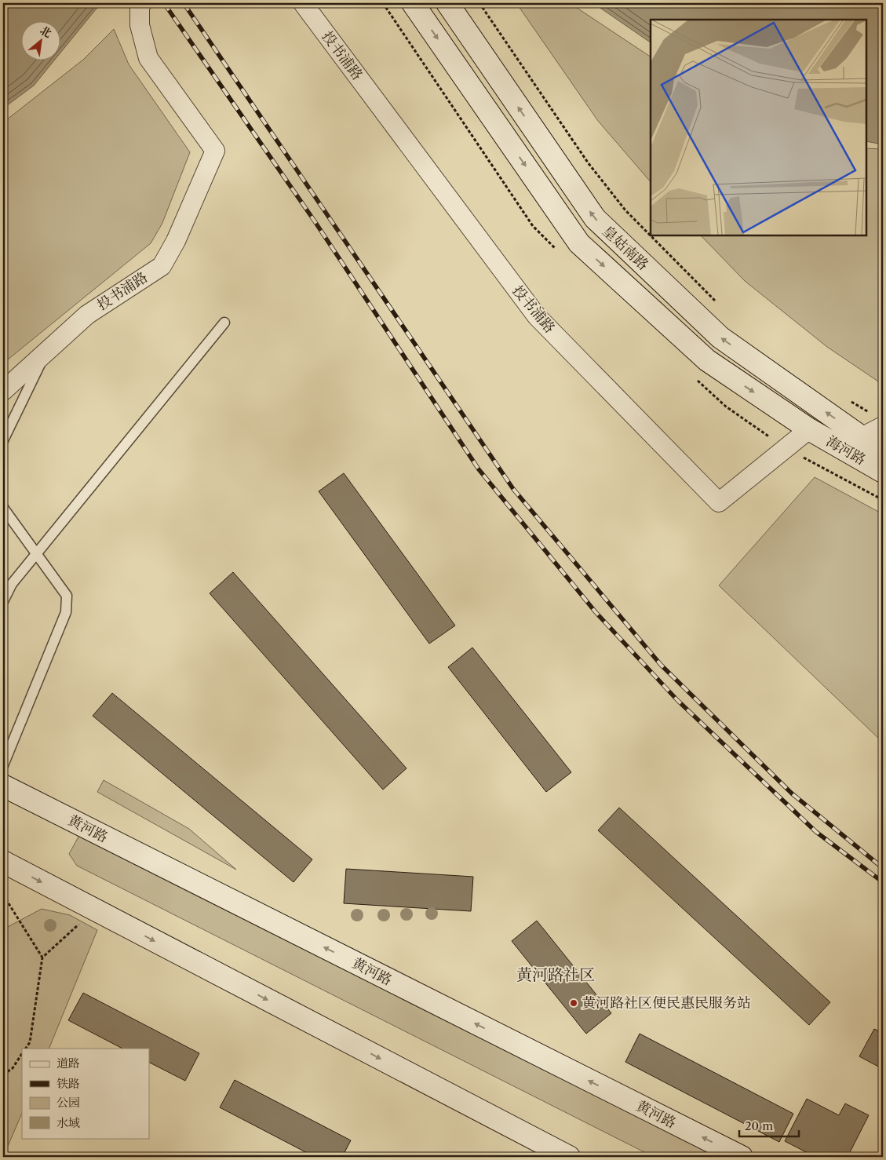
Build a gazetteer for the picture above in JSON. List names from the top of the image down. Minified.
{"streets":{"main road":["皇姑南路","海河路","黄河路"],"street":["投书浦路"]},"crossings":[["投书浦路","皇姑南路"],["投书浦路","海河路"],["皇姑南路","海河路"]],"districts":["黄河路社区"],"places":["黄河路社区便民惠民服务站"],"legend":["道路","铁路","公园","水域"],"scale_bar":"20 m","north":"top right"}
